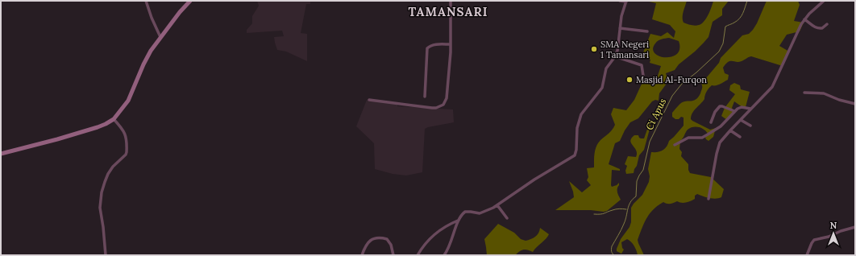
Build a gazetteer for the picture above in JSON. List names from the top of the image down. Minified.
{"districts":["TAMANSARI"],"water":["Ci Apus"],"places":["SMA Negeri 1 Tamansari","Masjid Al-Furqon"],"north":"top"}
